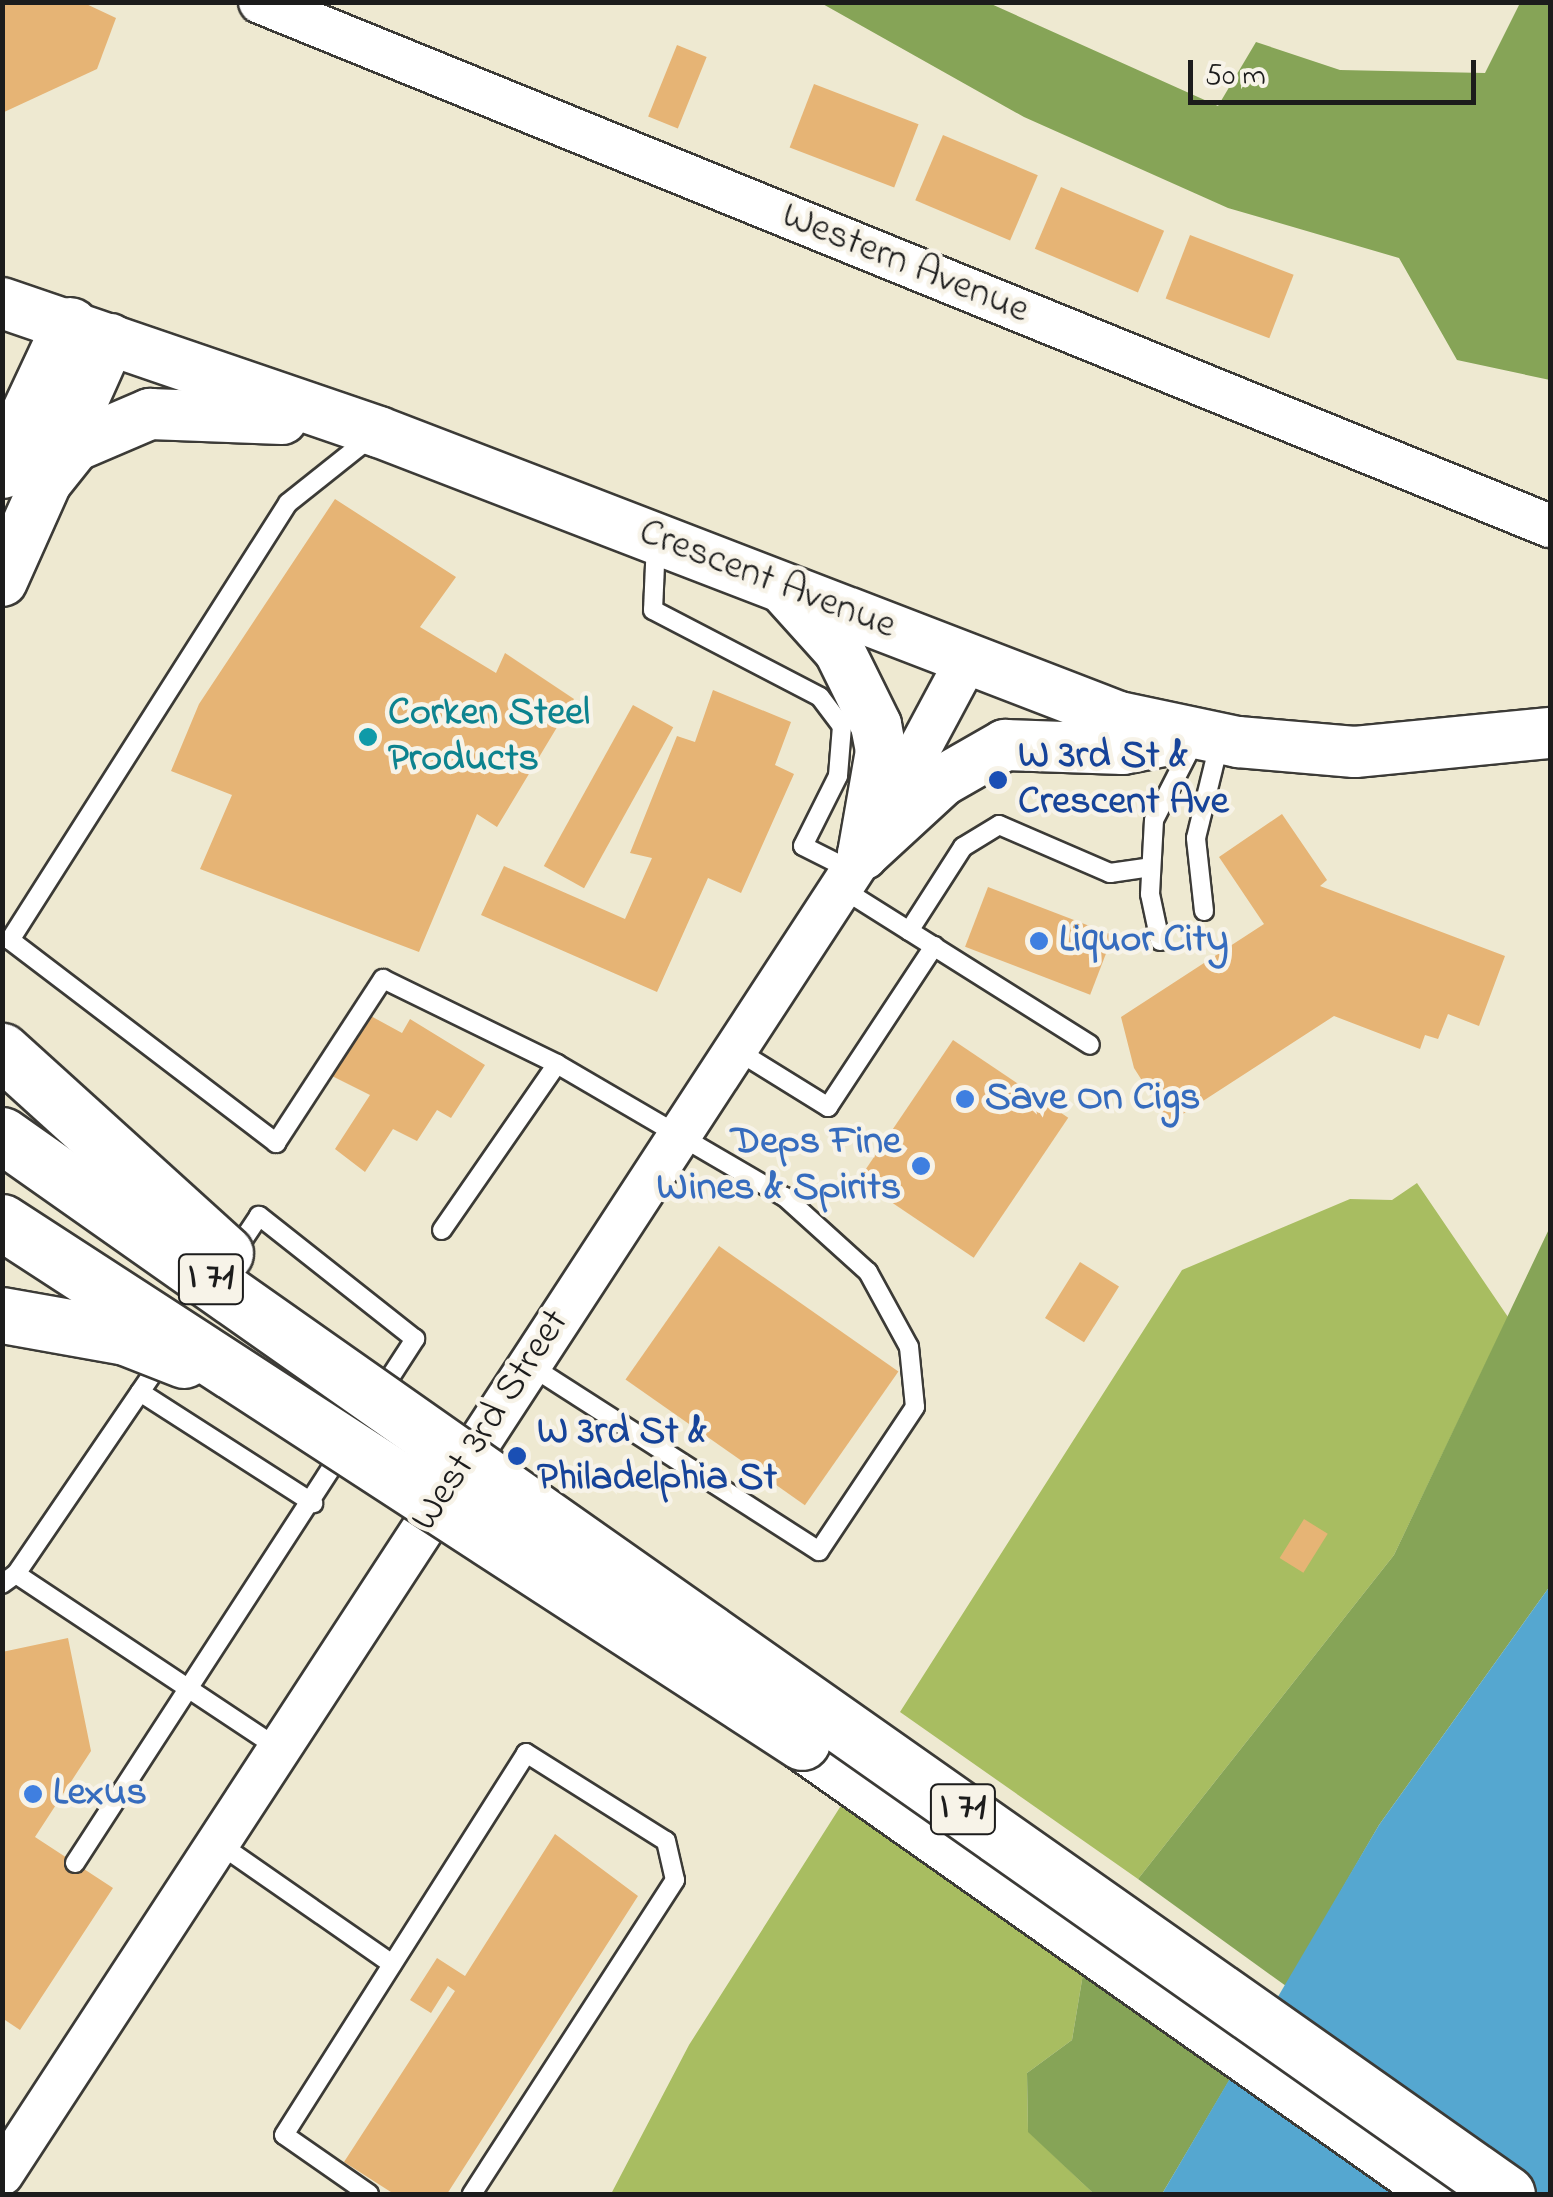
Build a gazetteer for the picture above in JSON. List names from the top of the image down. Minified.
{"streets":{"highway":["I 71"],"main road":["Crescent Avenue"],"street":["Western Avenue","West 3rd Street"]},"crossings":[["Crescent Avenue","West 3rd Street"]],"places":["Corken Steel Products","W 3rd St & Crescent Ave","Liquor City","Save On Cigs","Deps Fine Wines & Spirits","W 3rd St & Philadelphia St","Lexus"],"scale_bar":"50 m"}
